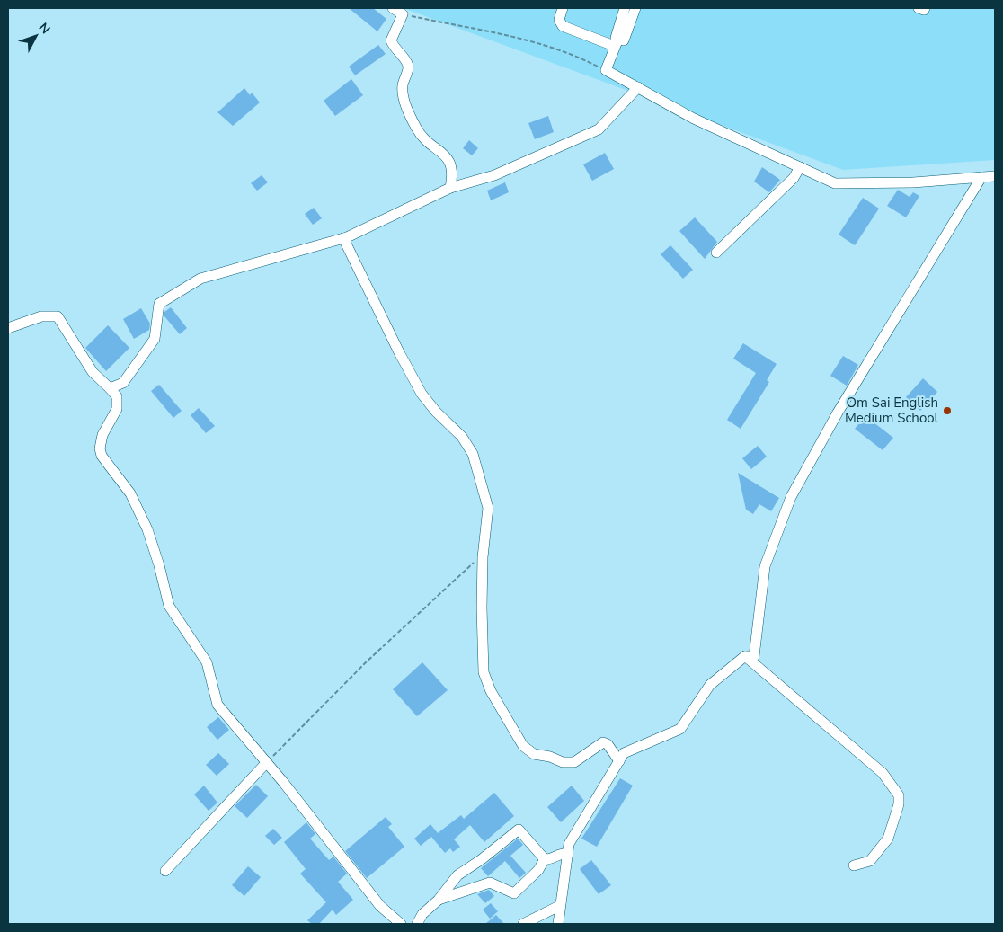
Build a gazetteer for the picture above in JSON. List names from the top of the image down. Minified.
{"places":["Om Sai English Medium School"],"north":"top right"}
